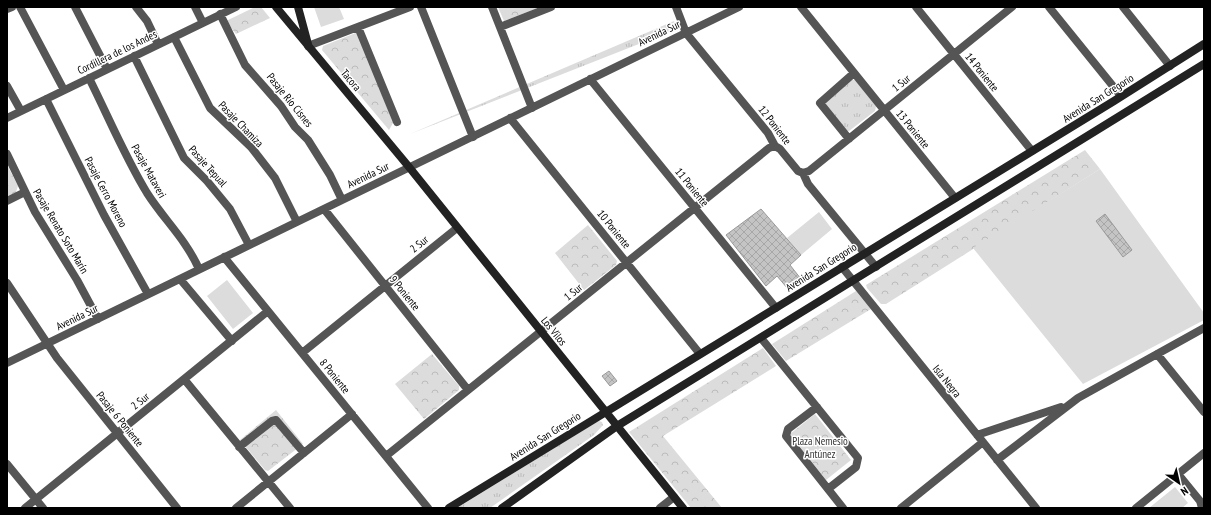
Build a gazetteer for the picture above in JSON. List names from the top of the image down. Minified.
{"streets":{"main road":["Tacora","Avenida San Gregorio","Los Vilos"],"street":["Avenida Sur","Cordillera de los Andes","14 Poniente","1 Sur","Pasaje Río Cisnes","Pasaje Chamiza","12 Poniente","13 Poniente","Pasaje Tepual","Pasaje Mataveri","11 Poniente","Pasaje Cerro Moreno","10 Poniente","Pasaje Renato Soto Marín","2 Sur","9 Poniente","8 Poniente","Isla Negra","Pasaje 6 Poniente"]},"crossings":[["Avenida Sur","Tacora"],["Avenida Sur","Pasaje Río Cisnes"],["Avenida Sur","Pasaje Chamiza"],["Avenida Sur","12 Poniente"],["Avenida Sur","Pasaje Tepual"],["Avenida Sur","Pasaje Mataveri"],["Avenida Sur","11 Poniente"],["Avenida Sur","Pasaje Cerro Moreno"],["Avenida Sur","10 Poniente"],["Avenida Sur","Pasaje Renato Soto Marín"],["Avenida Sur","9 Poniente"],["Avenida Sur","Los Vilos"],["Avenida Sur","8 Poniente"],["Avenida Sur","Pasaje 6 Poniente"],["Cordillera de los Andes","Pasaje Río Cisnes"],["Cordillera de los Andes","Pasaje Chamiza"],["Cordillera de los Andes","Pasaje Tepual"],["Cordillera de los Andes","Pasaje Mataveri"],["Cordillera de los Andes","Pasaje Cerro Moreno"],["14 Poniente","1 Sur"],["14 Poniente","Avenida San Gregorio"],["Tacora","Los Vilos"],["1 Sur","12 Poniente"],["1 Sur","13 Poniente"],["1 Sur","11 Poniente"],["1 Sur","10 Poniente"],["1 Sur","9 Poniente"],["1 Sur","Los Vilos"],["1 Sur","8 Poniente"],["Avenida San Gregorio","12 Poniente"],["Avenida San Gregorio","13 Poniente"],["Avenida San Gregorio","11 Poniente"],["Avenida San Gregorio","10 Poniente"],["Avenida San Gregorio","Los Vilos"],["Avenida San Gregorio","Isla Negra"],["2 Sur","9 Poniente"],["2 Sur","Los Vilos"],["2 Sur","8 Poniente"],["2 Sur","Pasaje 6 Poniente"]],"parks":["Plaza Nemesio Antúnez"],"north":"bottom right"}
